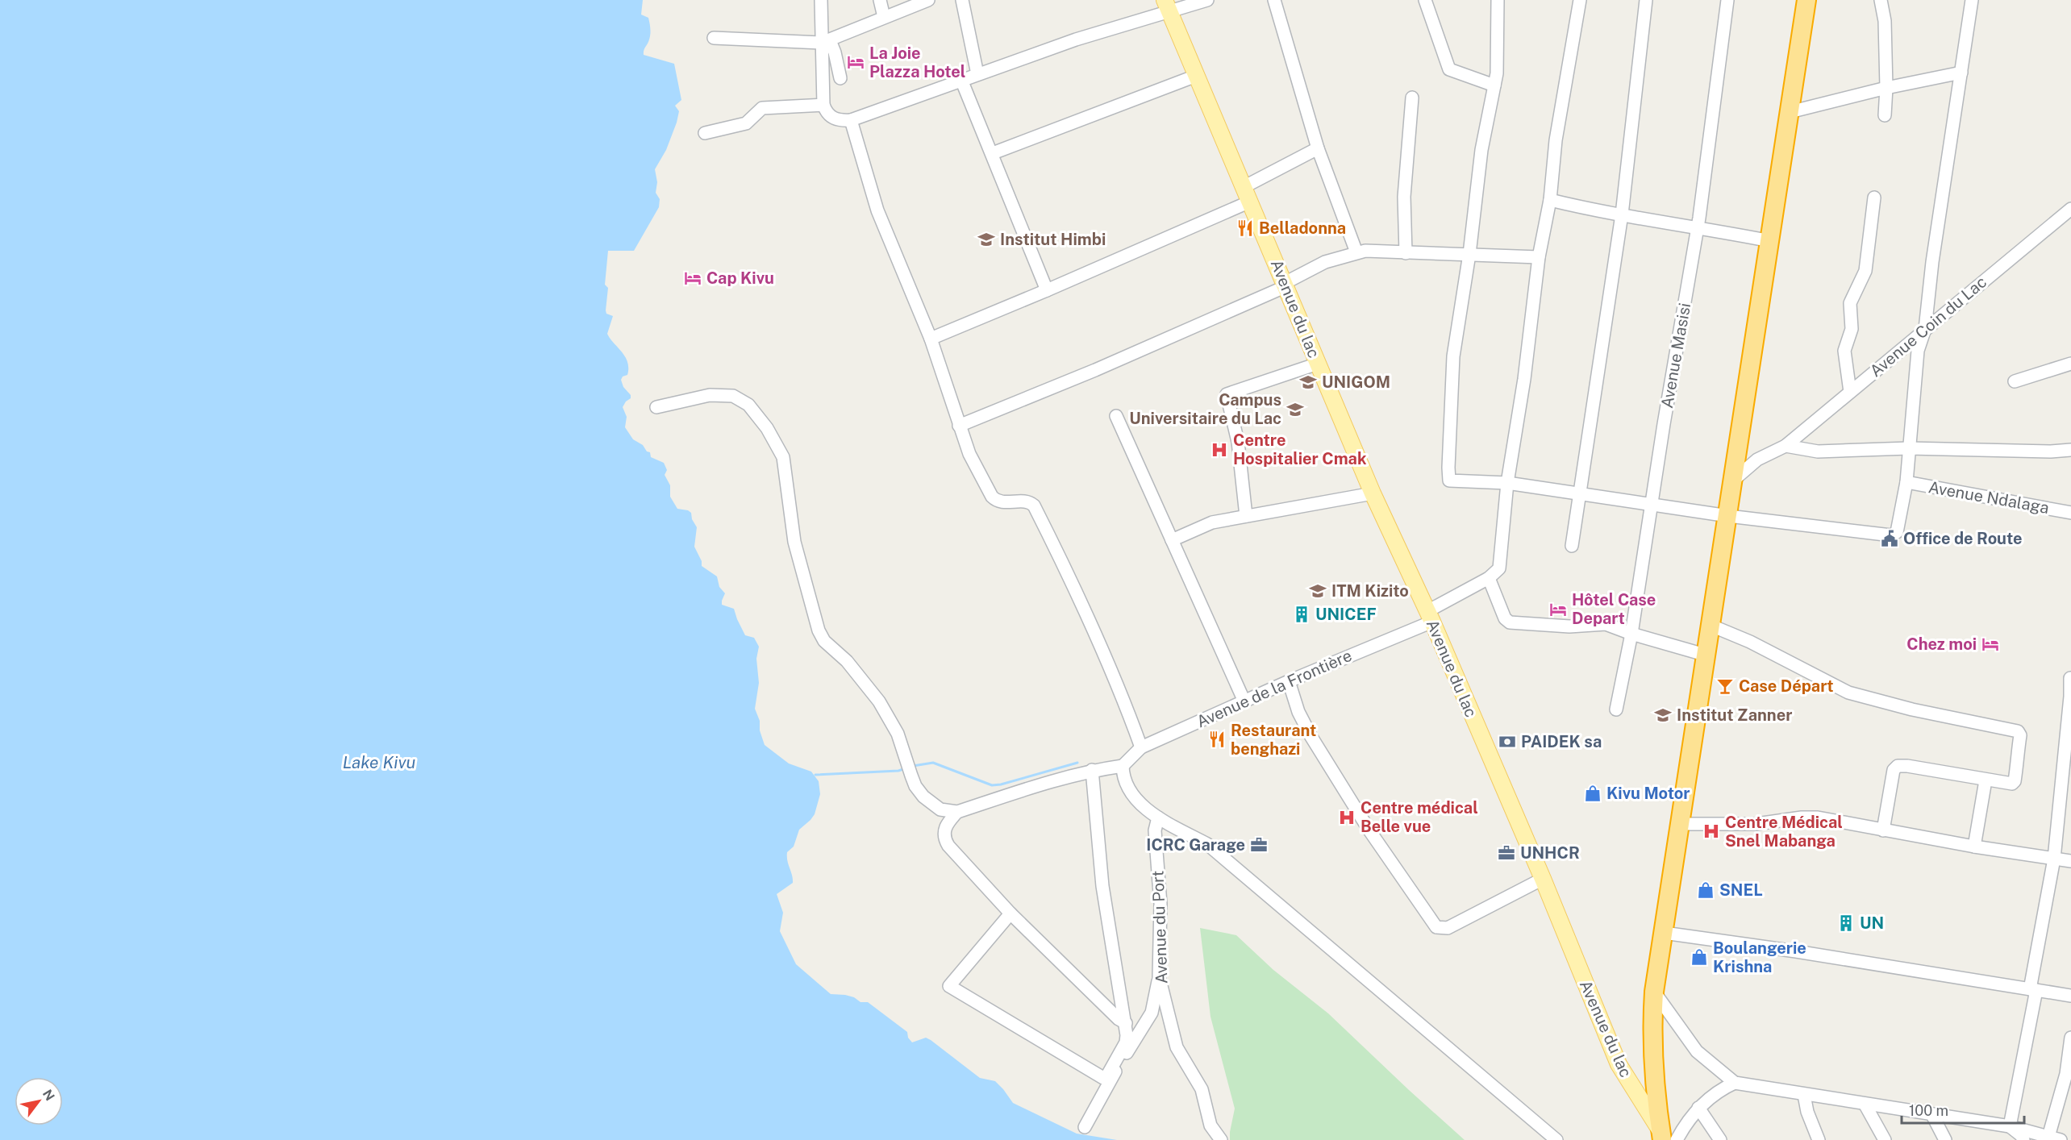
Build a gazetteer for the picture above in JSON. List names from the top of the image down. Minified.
{"streets":{"main road":["Avenue du lac"],"street":["Avenue Coin du Lac","Avenue Masisi","Avenue Ndalaga","Avenue de la Frontière","Avenue du Port"]},"crossings":[["Avenue du lac","Avenue de la Frontière"]],"water":["Lake Kivu"],"places":{"hotel":["La Joie Plazza Hotel","Cap Kivu","Hôtel Case Depart","Chez moi"],"restaurant":["Belladonna","Restaurant benghazi"],"school or university":["Institut Himbi","UNIGOM","Campus Universitaire du Lac","ITM Kizito","Institut Zanner"],"hospital":["Centre Hospitalier Cmak","Centre médical Belle vue","Centre Médical Snel Mabanga"],"public building":["Office de Route"],"building":["UNICEF","UN"],"bar":["Case Départ"],"bank":["PAIDEK sa"],"shop":["Kivu Motor","SNEL","Boulangerie Krishna"],"office":["ICRC Garage","UNHCR"]},"scale_bar":"100 m","north":"top right"}
